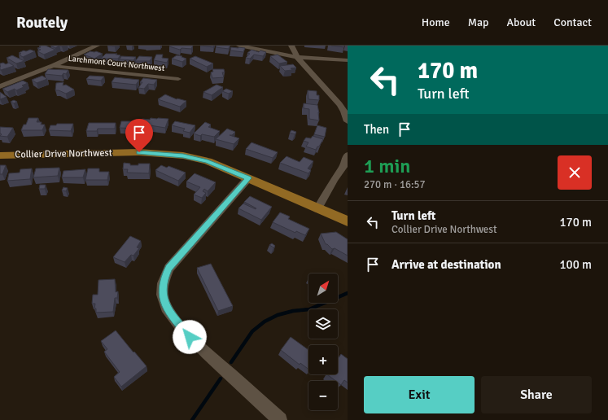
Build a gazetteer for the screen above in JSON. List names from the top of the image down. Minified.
{"streets":{"main road":["Collier Drive Northwest"],"street":["Larchmont Court Northwest"]},"north":"top right","page":{"header":"Routely","nav":["Home","Map","About","Contact"],"turn":["170 m","Turn left"],"then":"Then","heading":["1 min","270 m · 16:57"],"list":[{"name":"Turn left","note":"Collier Drive Northwest","value":"170 m"},{"name":"Arrive at destination","value":"100 m"}],"map_buttons":["+","−"],"buttons":["Exit","Share"]}}
